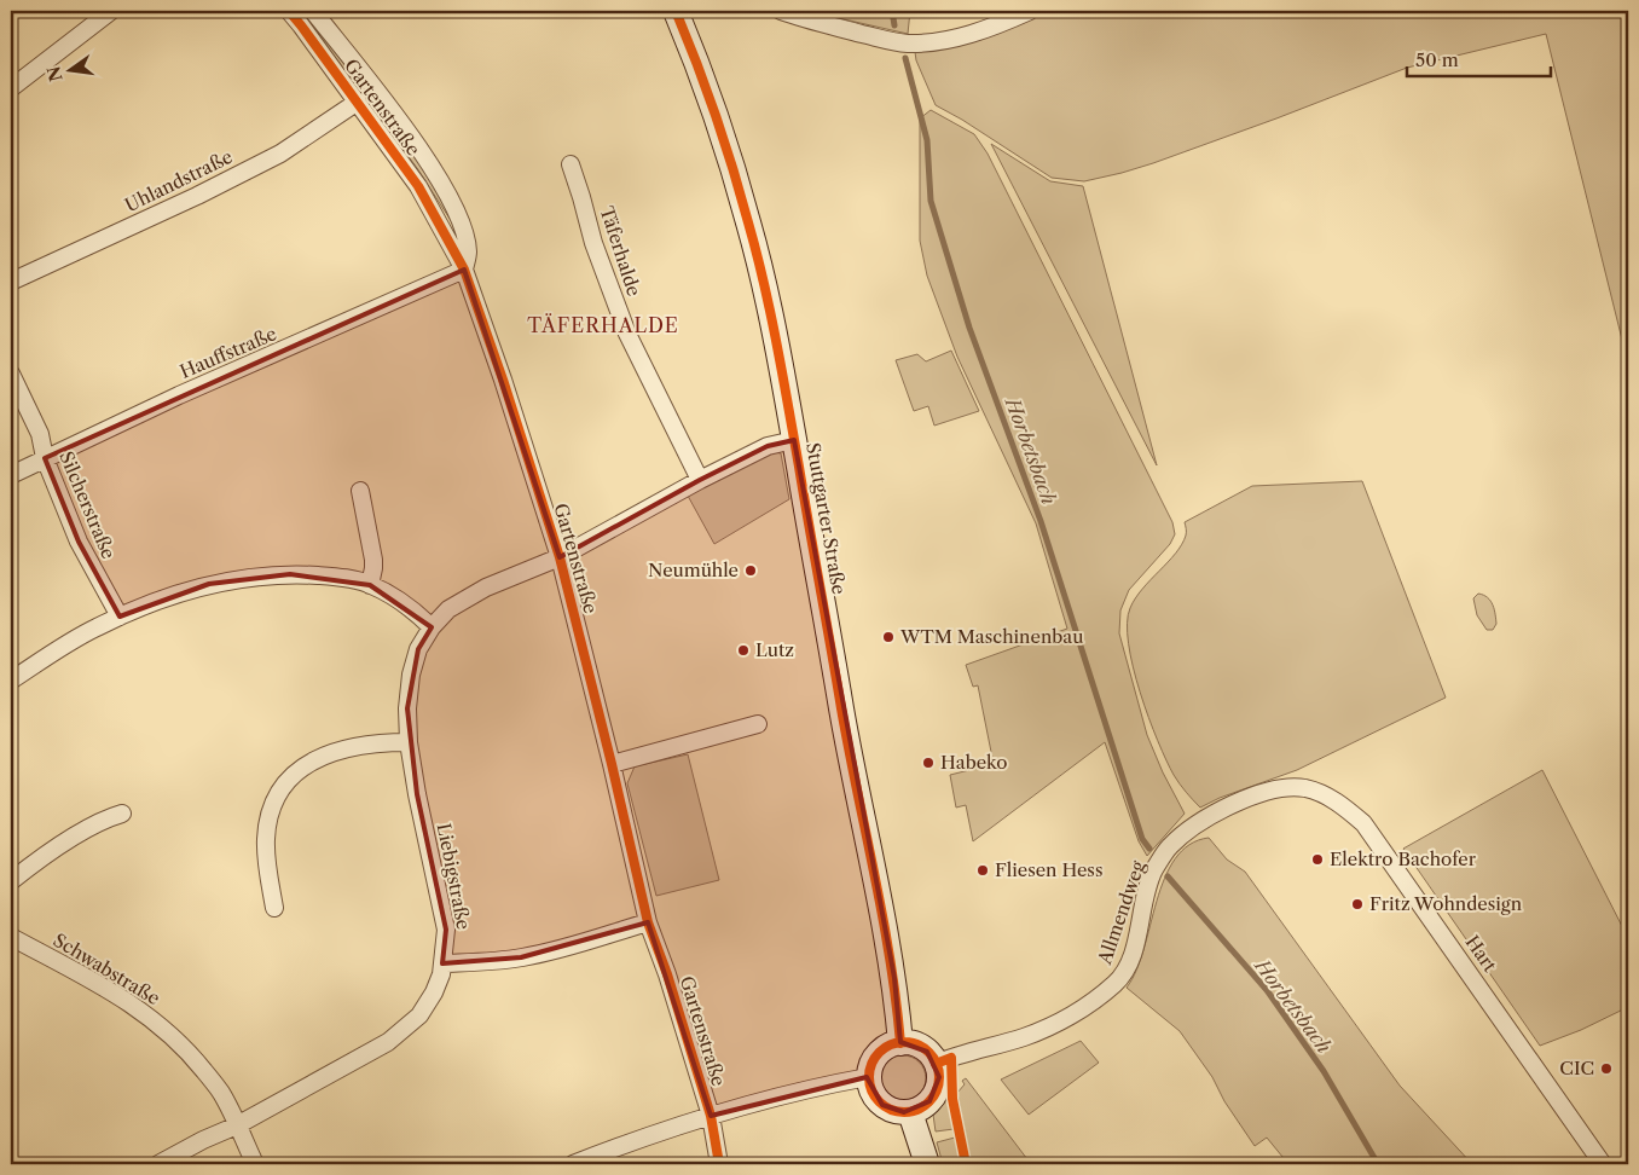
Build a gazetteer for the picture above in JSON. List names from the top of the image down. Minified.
{"streets":{"street":["Gartenstraße","Uhlandstraße","Täferhalde","Hauffstraße","Silcherstraße","Stuttgarter Straße","Liebigstraße","Allmendweg","Hart","Schwabstraße"]},"crossings":[["Gartenstraße","Uhlandstraße"],["Gartenstraße","Hauffstraße"],["Gartenstraße","Liebigstraße"],["Hauffstraße","Silcherstraße"],["Stuttgarter Straße","Allmendweg"],["Liebigstraße","Schwabstraße"],["Allmendweg","Hart"]],"districts":["TÄFERHALDE"],"water":["Horbetsbach"],"places":["Neumühle","WTM Maschinenbau","Lutz","Habeko","Elektro Bachofer","Fliesen Hess","Fritz Wohndesign","CIC"],"scale_bar":"50 m","north":"left"}
